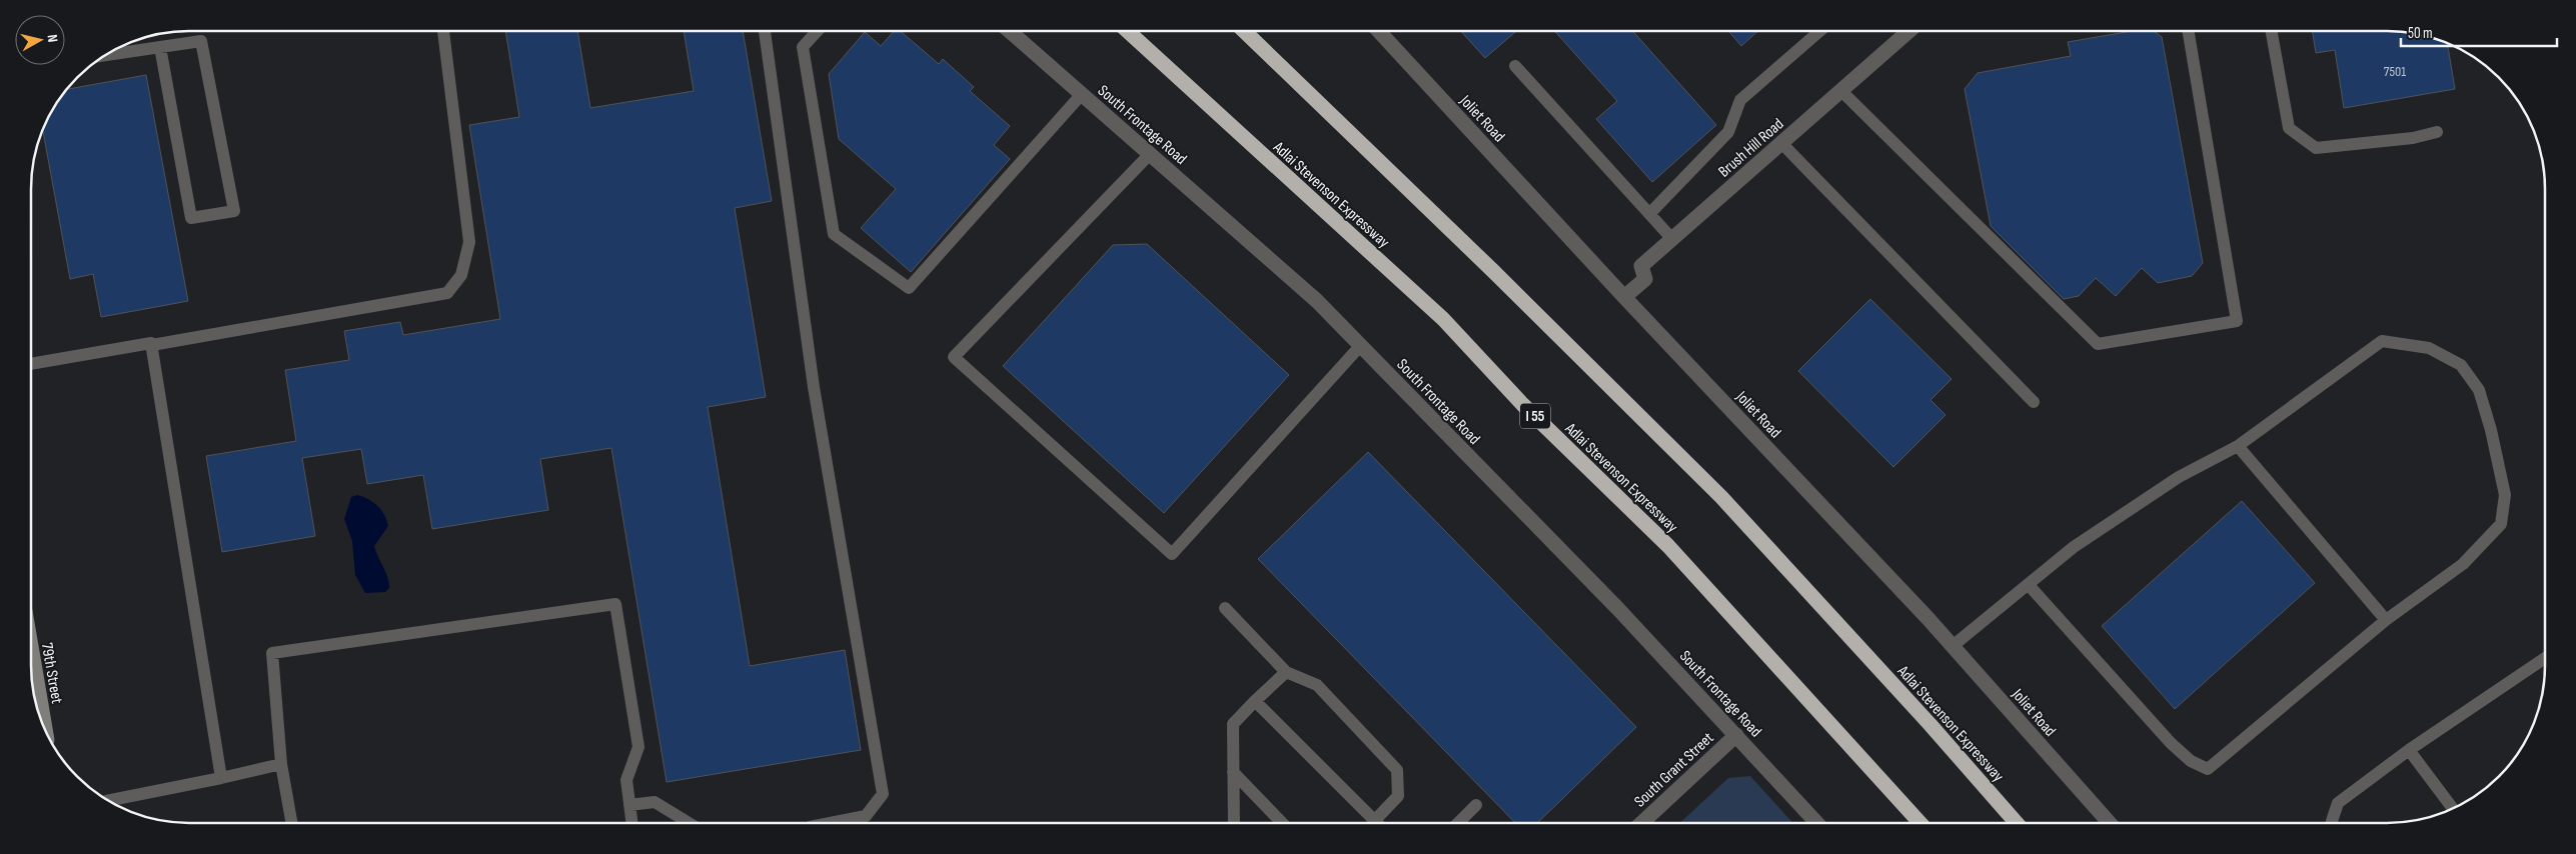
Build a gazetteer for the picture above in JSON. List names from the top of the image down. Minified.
{"streets":{"highway":["Adlai Stevenson Expressway","I 55"],"street":["Joliet Road","South Frontage Road","Brush Hill Road","79th Street","South Grant Street"]},"crossings":[["Joliet Road","Brush Hill Road"],["South Frontage Road","South Grant Street"]],"house_numbers":["7501"],"scale_bar":"50 m","north":"right"}
